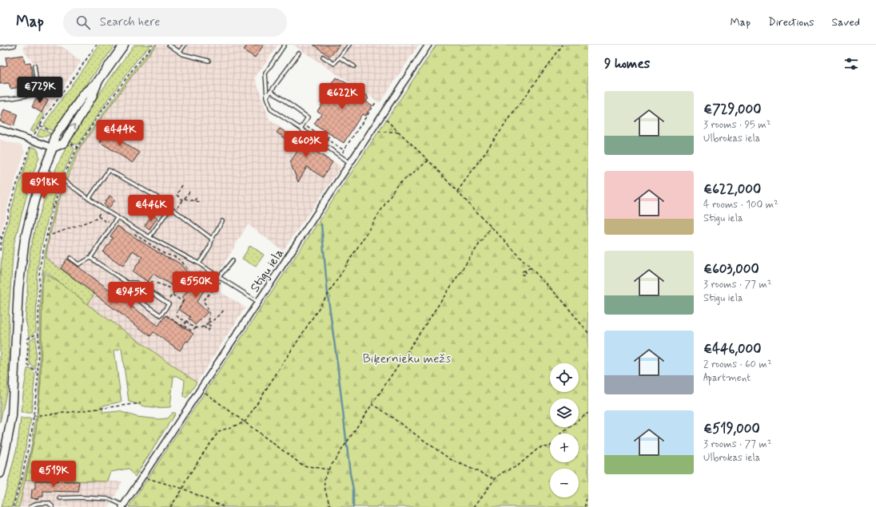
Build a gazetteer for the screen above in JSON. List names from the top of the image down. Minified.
{"streets":{"street":["Stigu iela"]},"parks":["Biķernieku mežs"],"page":{"header":"Map","search":"Search here","nav":["Map","Directions","Saved"],"heading":"9 homes","price":["€729K","€622K","€444K","€603K","€918K","€446K","€550K","€945K","€519K"],"list":[{"name":"€729,000","note":"3 rooms · 95 m² · Ulbrokas iela"},{"name":"€622,000","note":"4 rooms · 100 m² · Stigu iela"},{"name":"€603,000","note":"3 rooms · 77 m² · Stigu iela"},{"name":"€446,000","note":"2 rooms · 60 m² · Apartment"},{"name":"€519,000","note":"3 rooms · 77 m² · Ulbrokas iela"}],"map_buttons":["+","−"]}}
